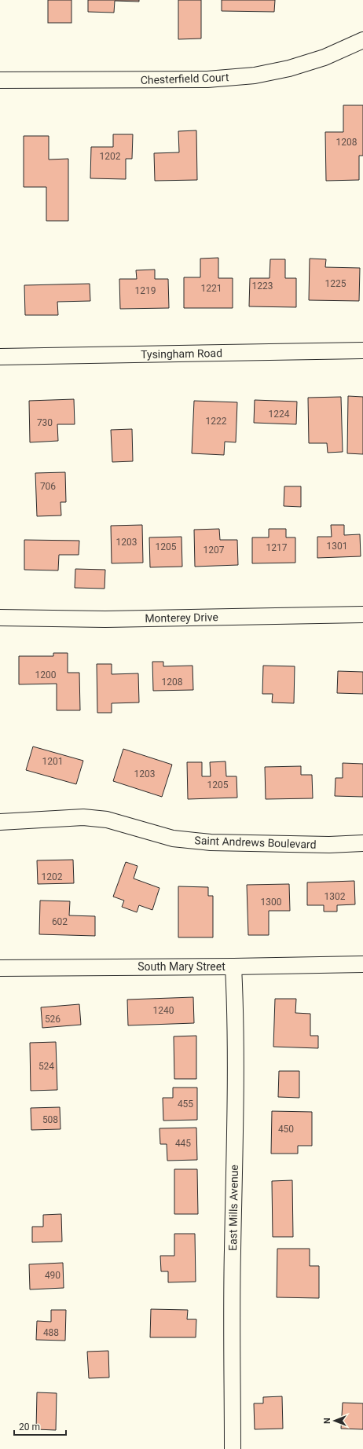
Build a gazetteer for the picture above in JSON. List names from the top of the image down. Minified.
{"streets":{"street":["Chesterfield Court","Tysingham Road","Monterey Drive","Saint Andrews Boulevard","South Mary Street","East Mills Avenue"]},"crossings":[["South Mary Street","East Mills Avenue"]],"house_numbers":["1208","1202","1225","1223","1221","1219","1224","1222","730","706","1203","1301","1205","1217","1207","1200","1208","1201","1203","1205","1202","1302","1300","602","1240","526","524","455","508","450","445","490","488"],"scale_bar":"20 m","north":"left"}
